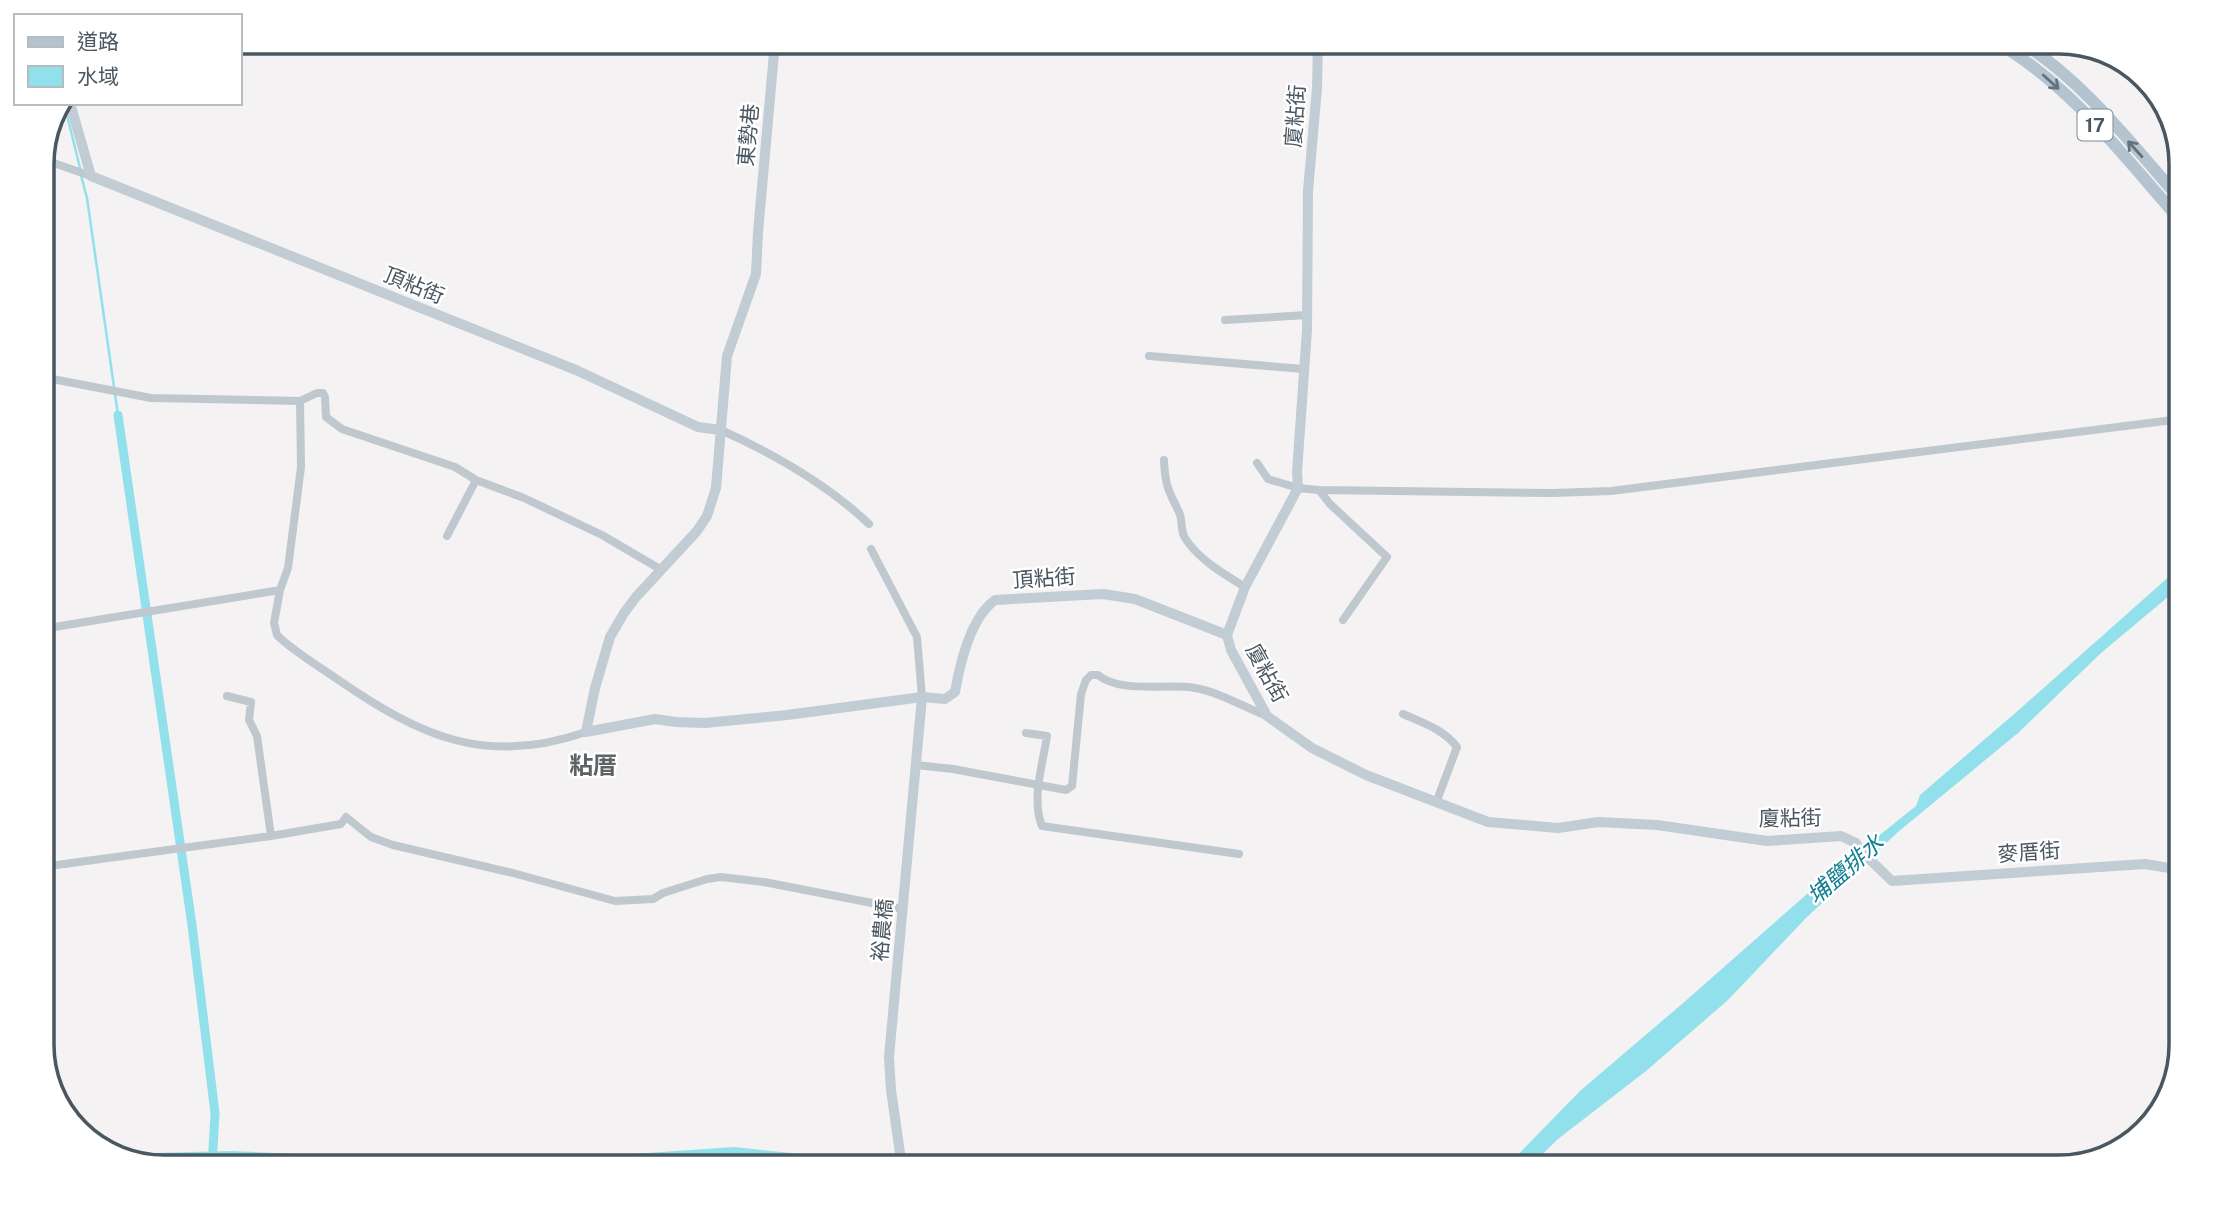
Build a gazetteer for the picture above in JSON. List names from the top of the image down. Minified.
{"streets":{"main road":["17"],"street":["廈粘街","東勢巷","頂粘街","麥厝街","裕農橋"]},"crossings":[["廈粘街","頂粘街"],["廈粘街","麥厝街"],["東勢巷","頂粘街"],["頂粘街","裕農橋"]],"districts":["粘厝"],"water":["埔鹽排水"],"legend":["道路","水域"]}
